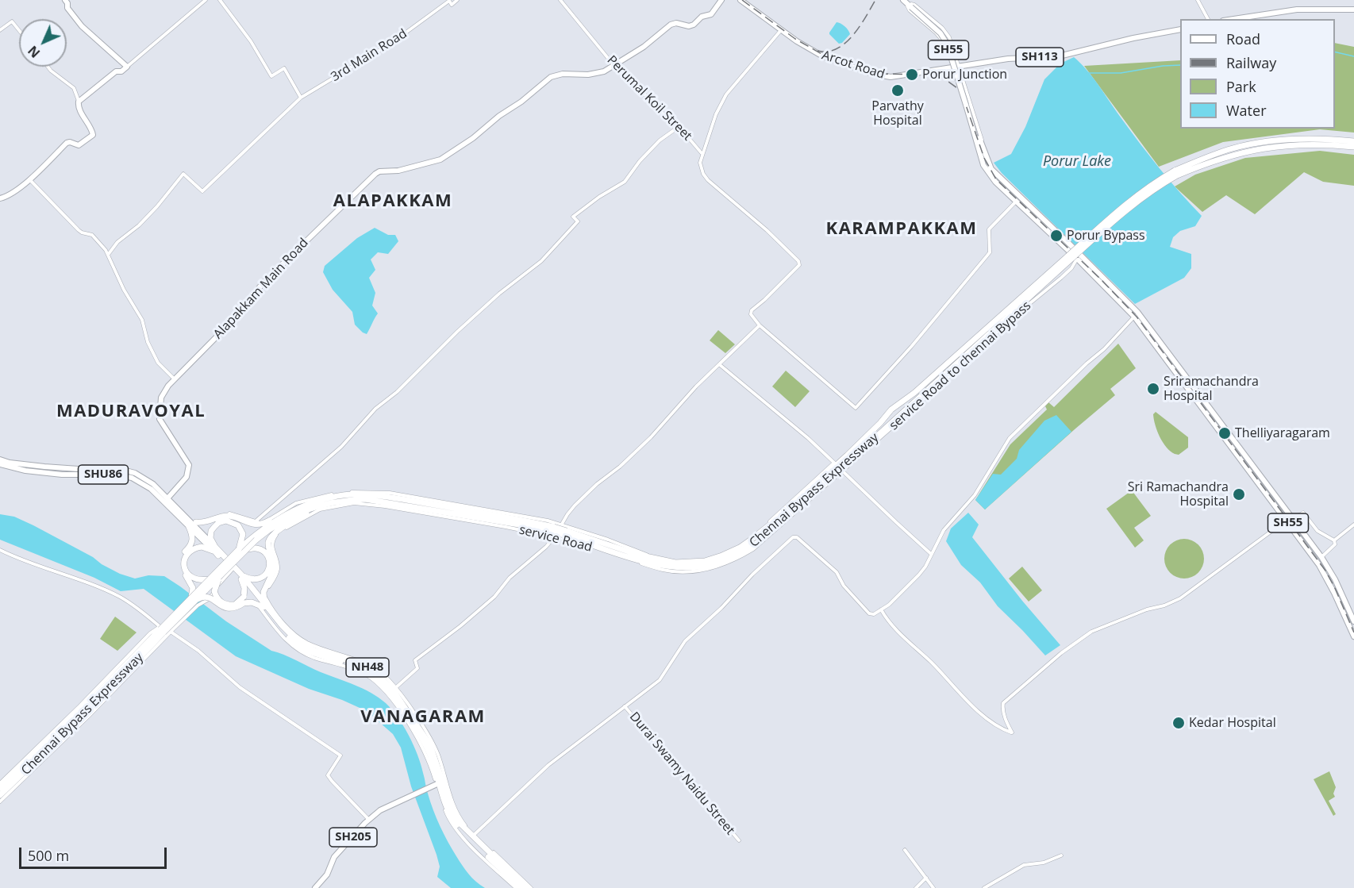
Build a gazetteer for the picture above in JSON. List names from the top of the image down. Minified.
{"streets":{"highway":["SHU86","Chennai Bypass Expressway","NH48"],"main road":["SH55","SH113","Arcot Road","Alapakkam Main Road","SH205"],"street":["3rd Main Road","Perumal Koil Street","service Road to chennai Bypass","service Road","Durai Swamy Naidu Street"]},"crossings":[["SH55","service Road to chennai Bypass"],["SH113","Arcot Road"],["Perumal Koil Street","Alapakkam Main Road"],["Alapakkam Main Road","SHU86"],["service Road to chennai Bypass","Chennai Bypass Expressway"],["service Road to chennai Bypass","service Road"],["SHU86","NH48"],["Chennai Bypass Expressway","service Road"],["service Road","NH48"],["NH48","SH205"]],"districts":["ALAPAKKAM","KARAMPAKKAM","MADURAVOYAL","VANAGARAM"],"water":["Porur Lake"],"places":["Porur Junction","Parvathy Hospital","Porur Bypass","Sriramachandra Hospital","Thelliyaragaram","Sri Ramachandra Hospital","Kedar Hospital"],"legend":["Road","Railway","Park","Water"],"scale_bar":"500 m","north":"bottom left"}
